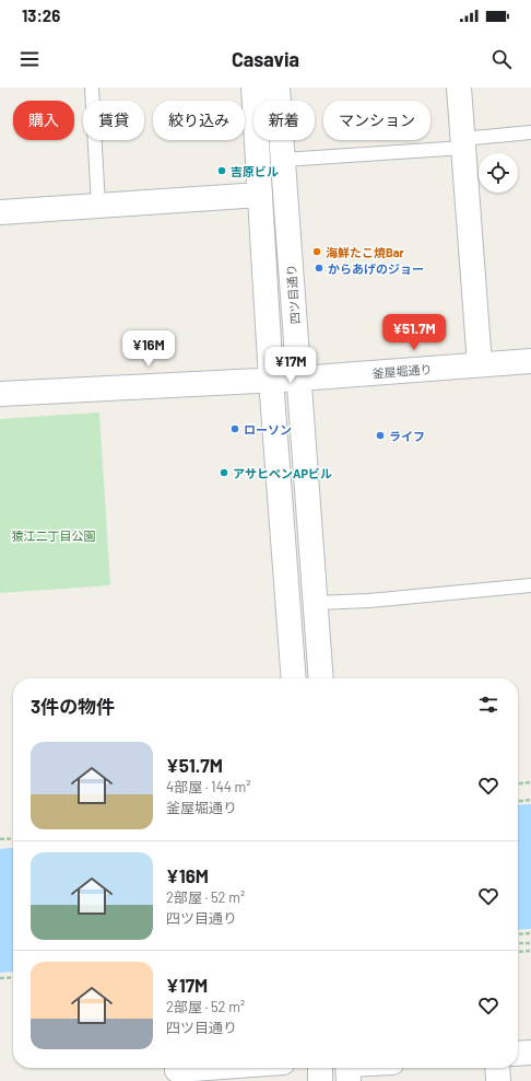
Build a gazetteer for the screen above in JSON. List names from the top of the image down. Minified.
{"streets":{"street":["四ツ目通り","釜屋堀通り"]},"crossings":[["四ツ目通り","釜屋堀通り"]],"parks":["猿江二丁目公園"],"places":["吉原ビル","海鮮たこ焼Bar","からあげのジョー","ローソン","ライフ","アサヒペンAPビル"],"page":{"status":"13:26","header":"Casavia","chip":["購入","賃貸","絞り込み","新着","マンション"],"price":["¥51.7M","¥16M","¥17M"],"heading":"3件の物件","list":[{"name":"¥51.7M","note":"4部屋 · 144 m² · 釜屋堀通り"},{"name":"¥16M","note":"2部屋 · 52 m² · 四ツ目通り"},{"name":"¥17M","note":"2部屋 · 52 m² · 四ツ目通り"}]}}
